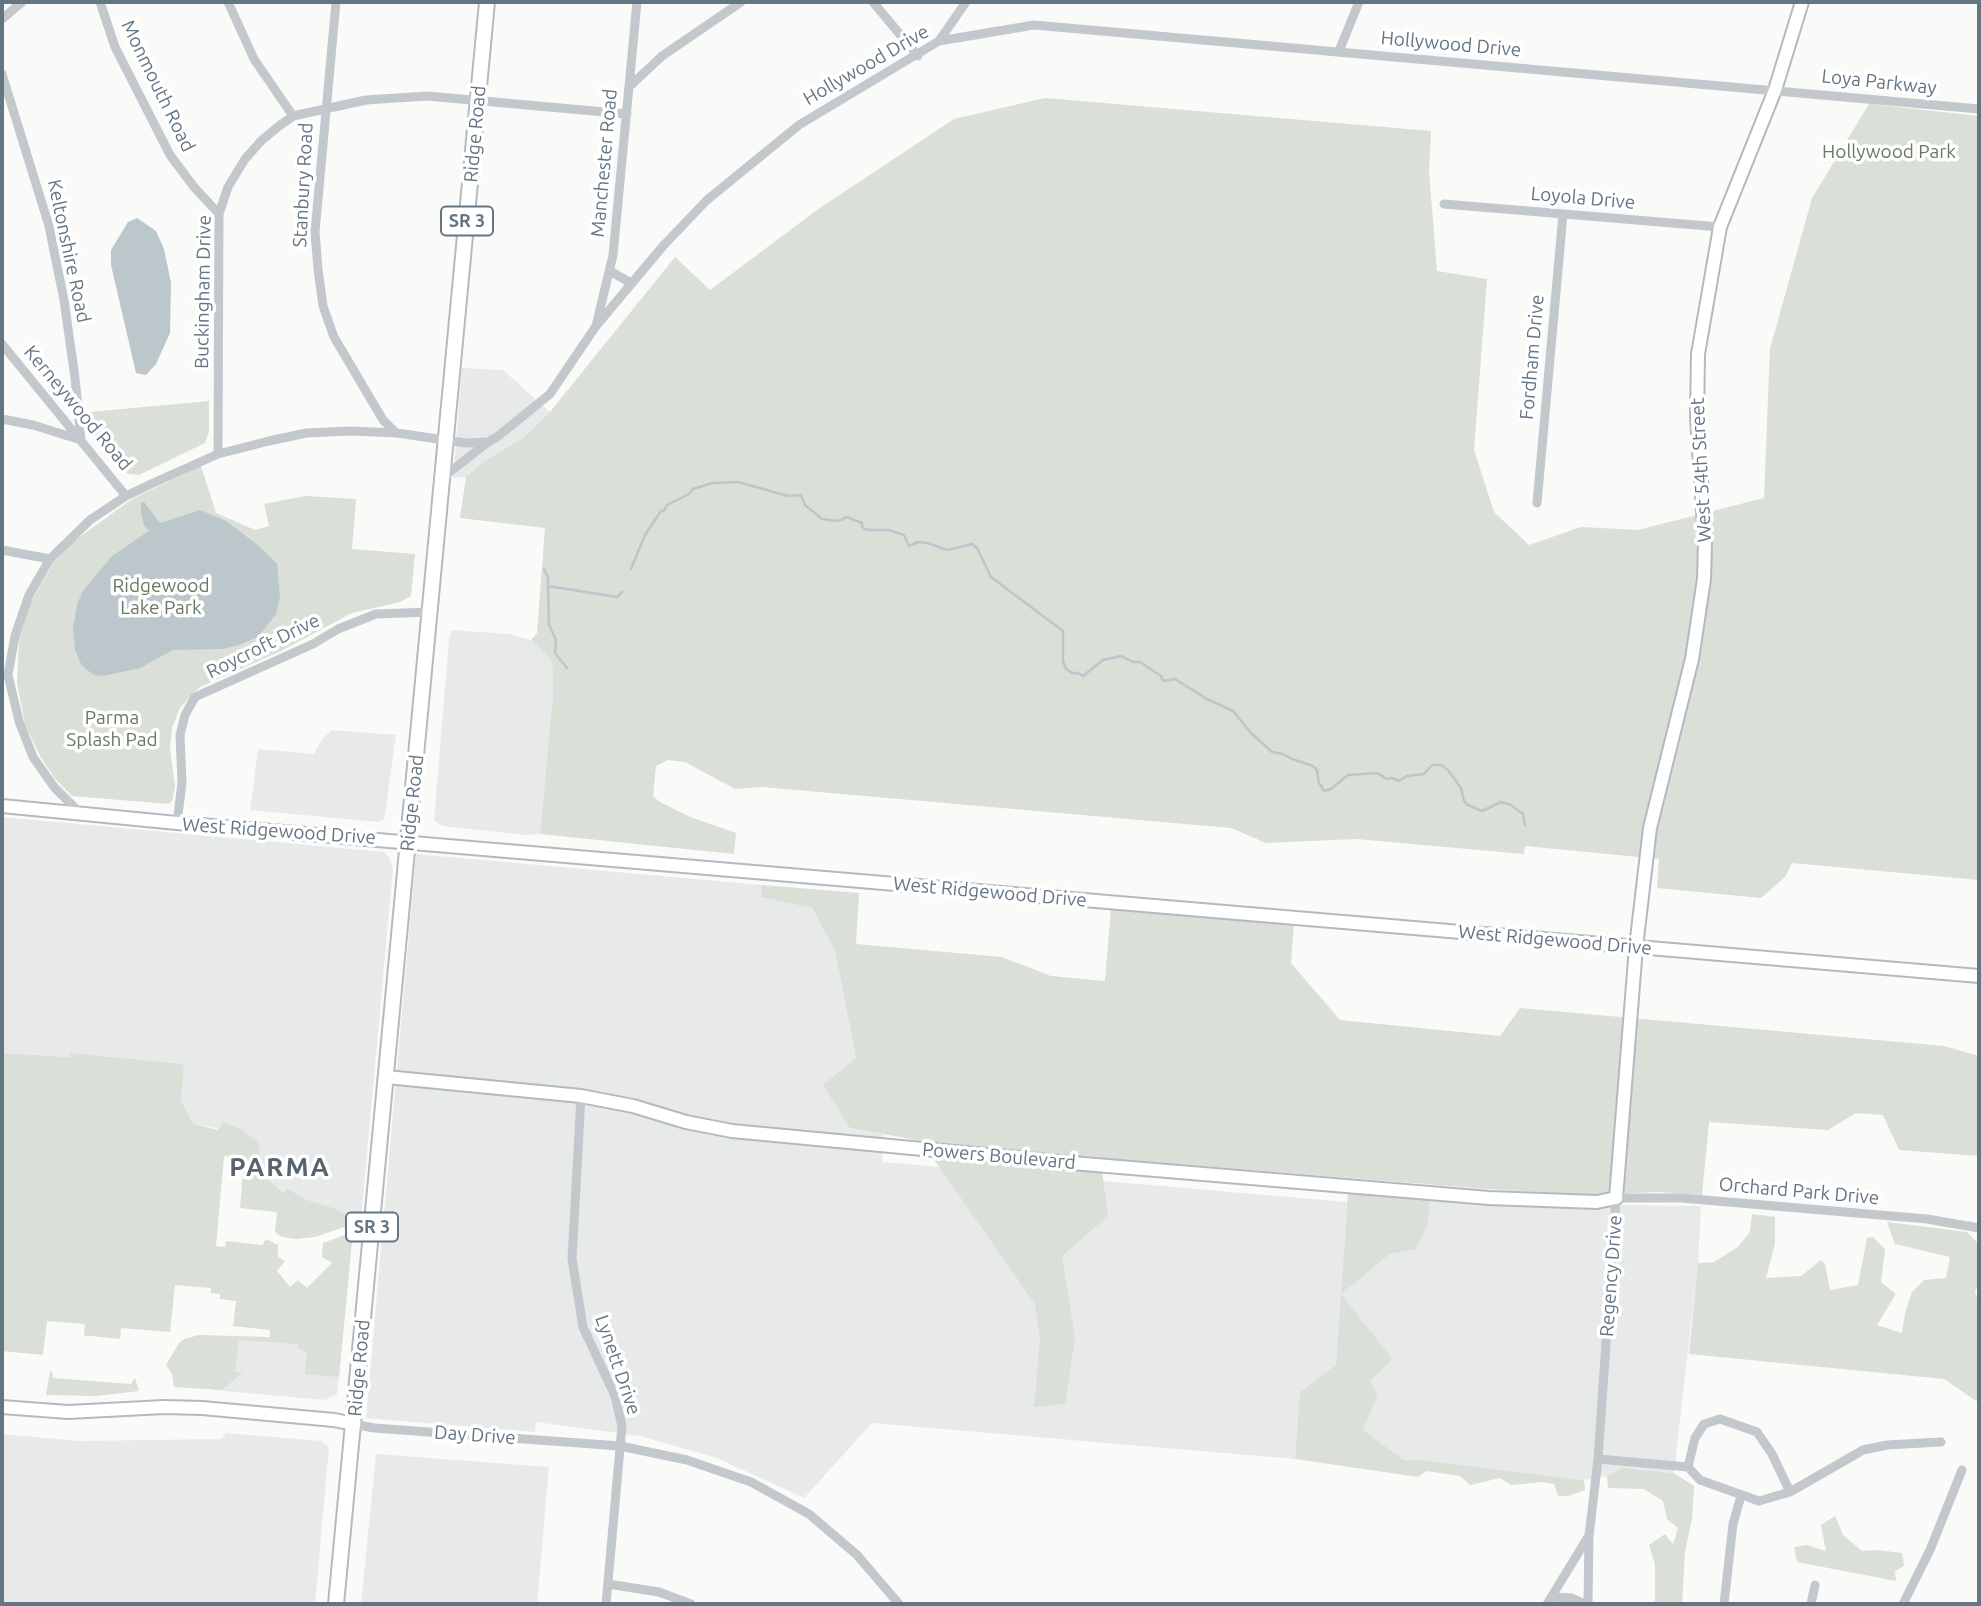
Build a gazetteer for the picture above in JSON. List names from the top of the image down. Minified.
{"streets":{"main road":["Ridge Road","SR 3"],"street":["Hollywood Drive","Loya Parkway","Monmouth Road","Manchester Road","Stanbury Road","Loyola Drive","Keltonshire Road","Buckingham Drive","Fordham Drive","Kerneywood Road","West 54th Street","Roycroft Drive","West Ridgewood Drive","Powers Boulevard","Orchard Park Drive","Regency Drive","Lynett Drive","Day Drive"]},"crossings":[["Hollywood Drive","Loya Parkway"],["Hollywood Drive","Ridge Road"],["Hollywood Drive","Manchester Road"],["Hollywood Drive","West 54th Street"],["Loya Parkway","West 54th Street"],["Monmouth Road","Buckingham Drive"],["Ridge Road","Buckingham Drive"],["Ridge Road","Roycroft Drive"],["Ridge Road","West Ridgewood Drive"],["Ridge Road","Powers Boulevard"],["Ridge Road","Day Drive"],["Manchester Road","Buckingham Drive"],["Stanbury Road","Buckingham Drive"],["Loyola Drive","Fordham Drive"],["Loyola Drive","West 54th Street"],["Keltonshire Road","Kerneywood Road"],["West 54th Street","West Ridgewood Drive"],["West 54th Street","Regency Drive"],["Roycroft Drive","West Ridgewood Drive"],["West Ridgewood Drive","Regency Drive"],["Powers Boulevard","Orchard Park Drive"],["Powers Boulevard","Regency Drive"],["Powers Boulevard","Lynett Drive"],["Orchard Park Drive","Regency Drive"],["Lynett Drive","Day Drive"]],"districts":["PARMA"],"parks":["Hollywood Park","Ridgewood Lake Park","Parma Splash Pad"]}
